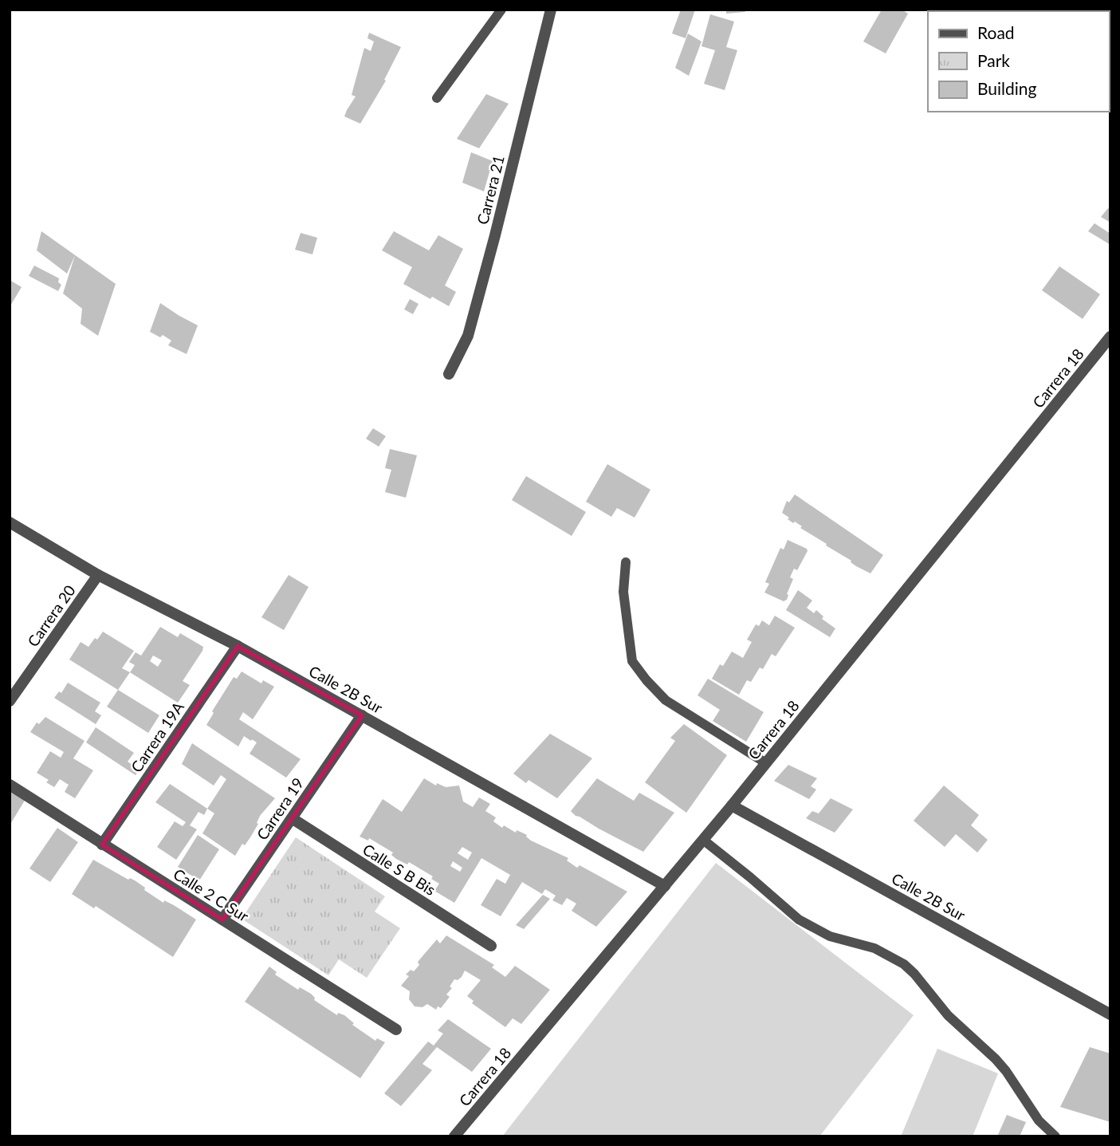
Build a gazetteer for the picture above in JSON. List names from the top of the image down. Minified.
{"streets":{"street":["Carrera 21","Carrera 18","Carrera 20","Calle 2B Sur","Carrera 19A","Carrera 19","Calle S B Bis","Calle 2 C Sur"]},"crossings":[["Carrera 18","Calle 2B Sur"],["Carrera 20","Calle 2B Sur"],["Calle 2B Sur","Carrera 19A"],["Calle 2B Sur","Carrera 19"],["Carrera 19A","Calle 2 C Sur"],["Carrera 19","Calle S B Bis"],["Carrera 19","Calle 2 C Sur"]],"legend":["Road","Park","Building"]}
